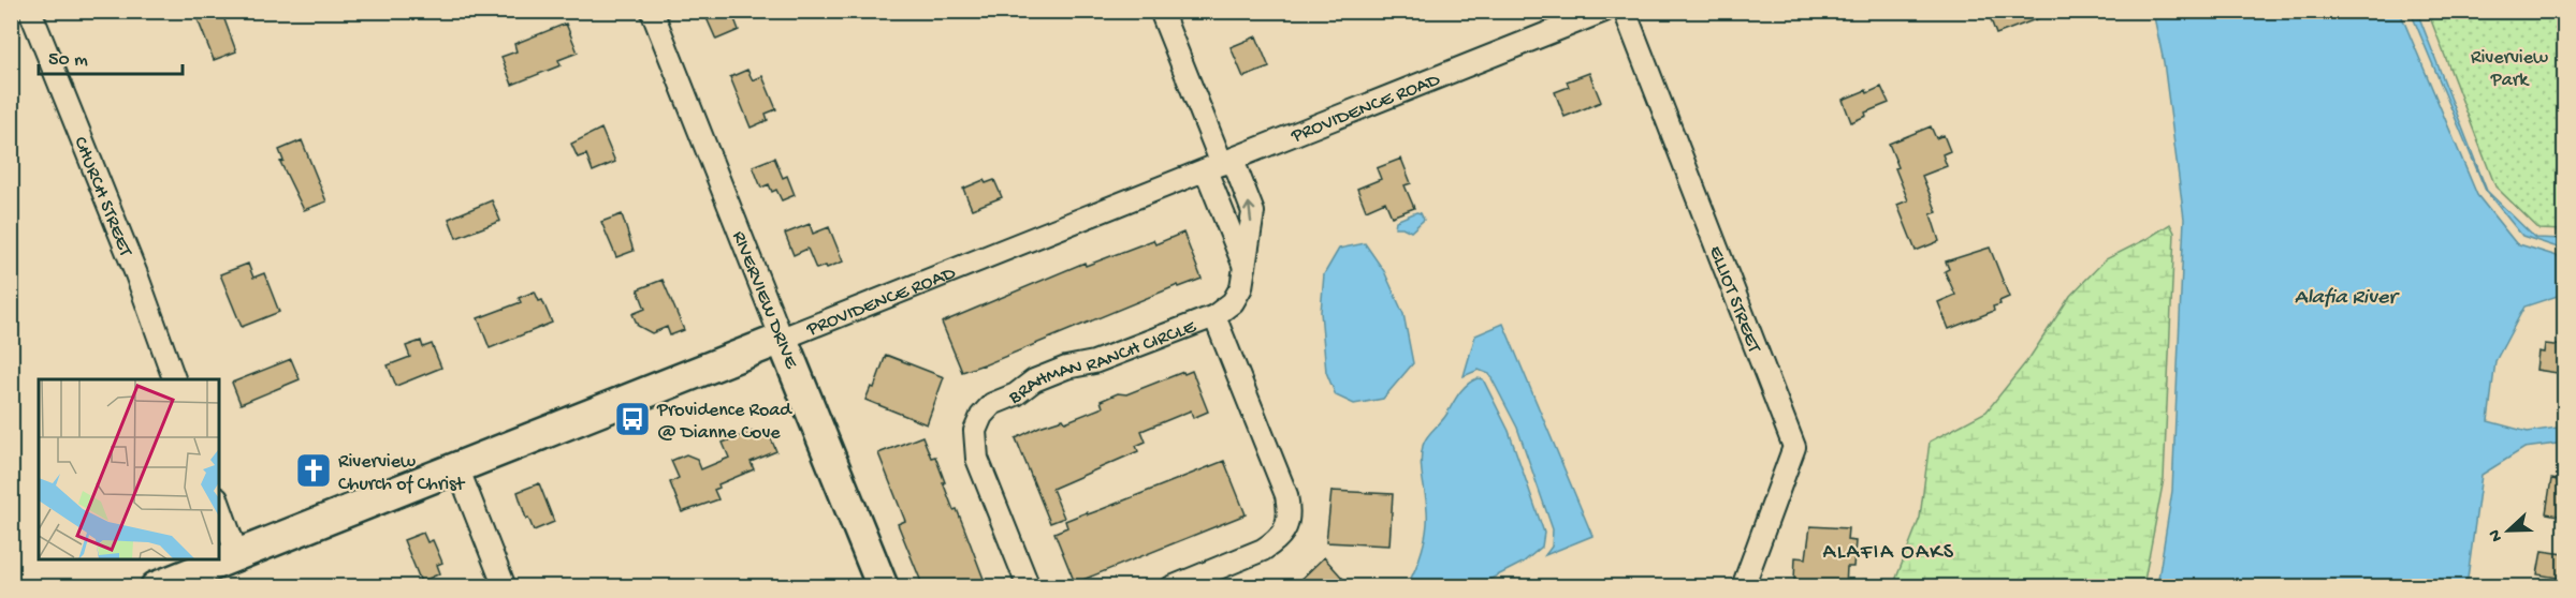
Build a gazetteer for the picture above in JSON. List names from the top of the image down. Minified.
{"streets":{"street":["PROVIDENCE ROAD","CHURCH STREET","RIVERVIEW DRIVE","ELLIOT STREET","BRAHMAN RANCH CIRCLE"]},"crossings":[["PROVIDENCE ROAD","RIVERVIEW DRIVE"],["PROVIDENCE ROAD","BRAHMAN RANCH CIRCLE"]],"districts":["ALAFIA OAKS"],"water":["Alafia River"],"parks":["Riverview Park"],"places":{"bus stop":["Providence Road @ Dianne Cove"],"church":["Riverview Church of Christ"]},"scale_bar":"50 m","north":"left"}
